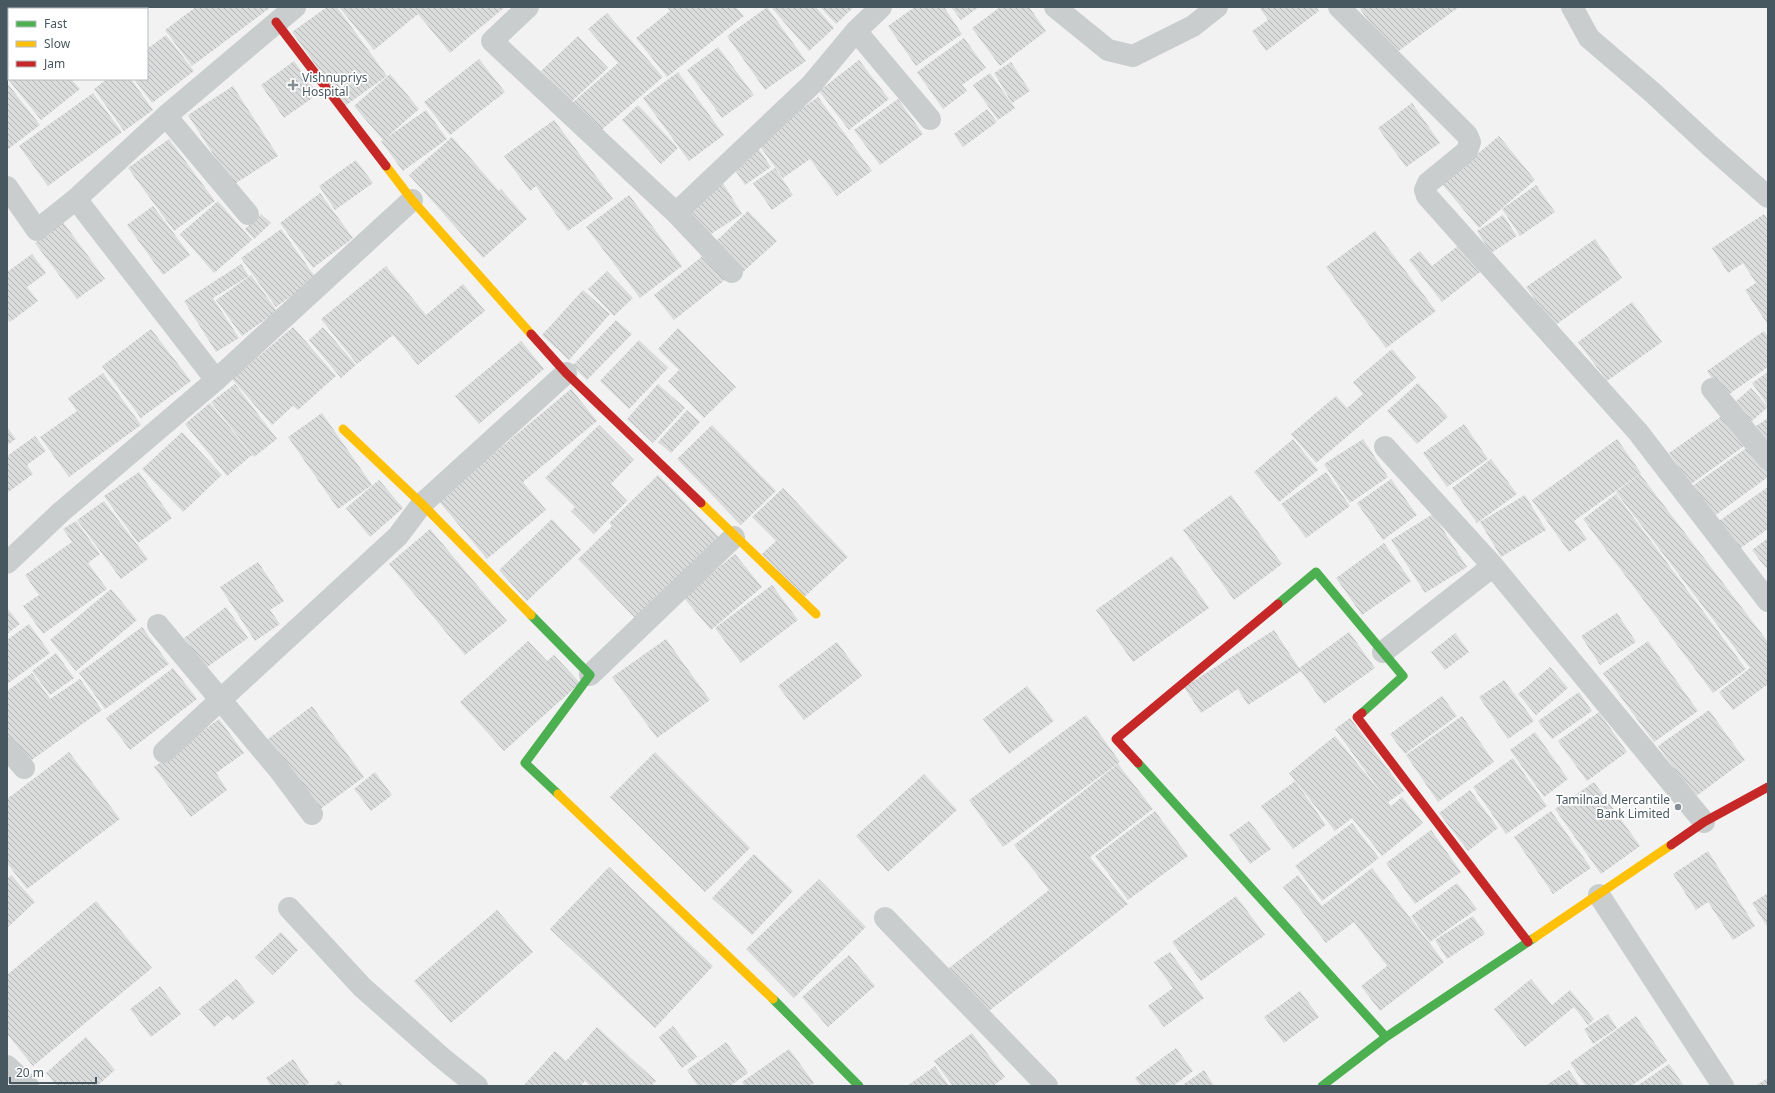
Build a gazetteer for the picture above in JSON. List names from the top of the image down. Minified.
{"places":{"health":["Vishnupriys Hospital"],"other":["Tamilnad Mercantile Bank Limited"]},"legend":["Fast","Slow","Jam"],"scale_bar":"20 m"}
